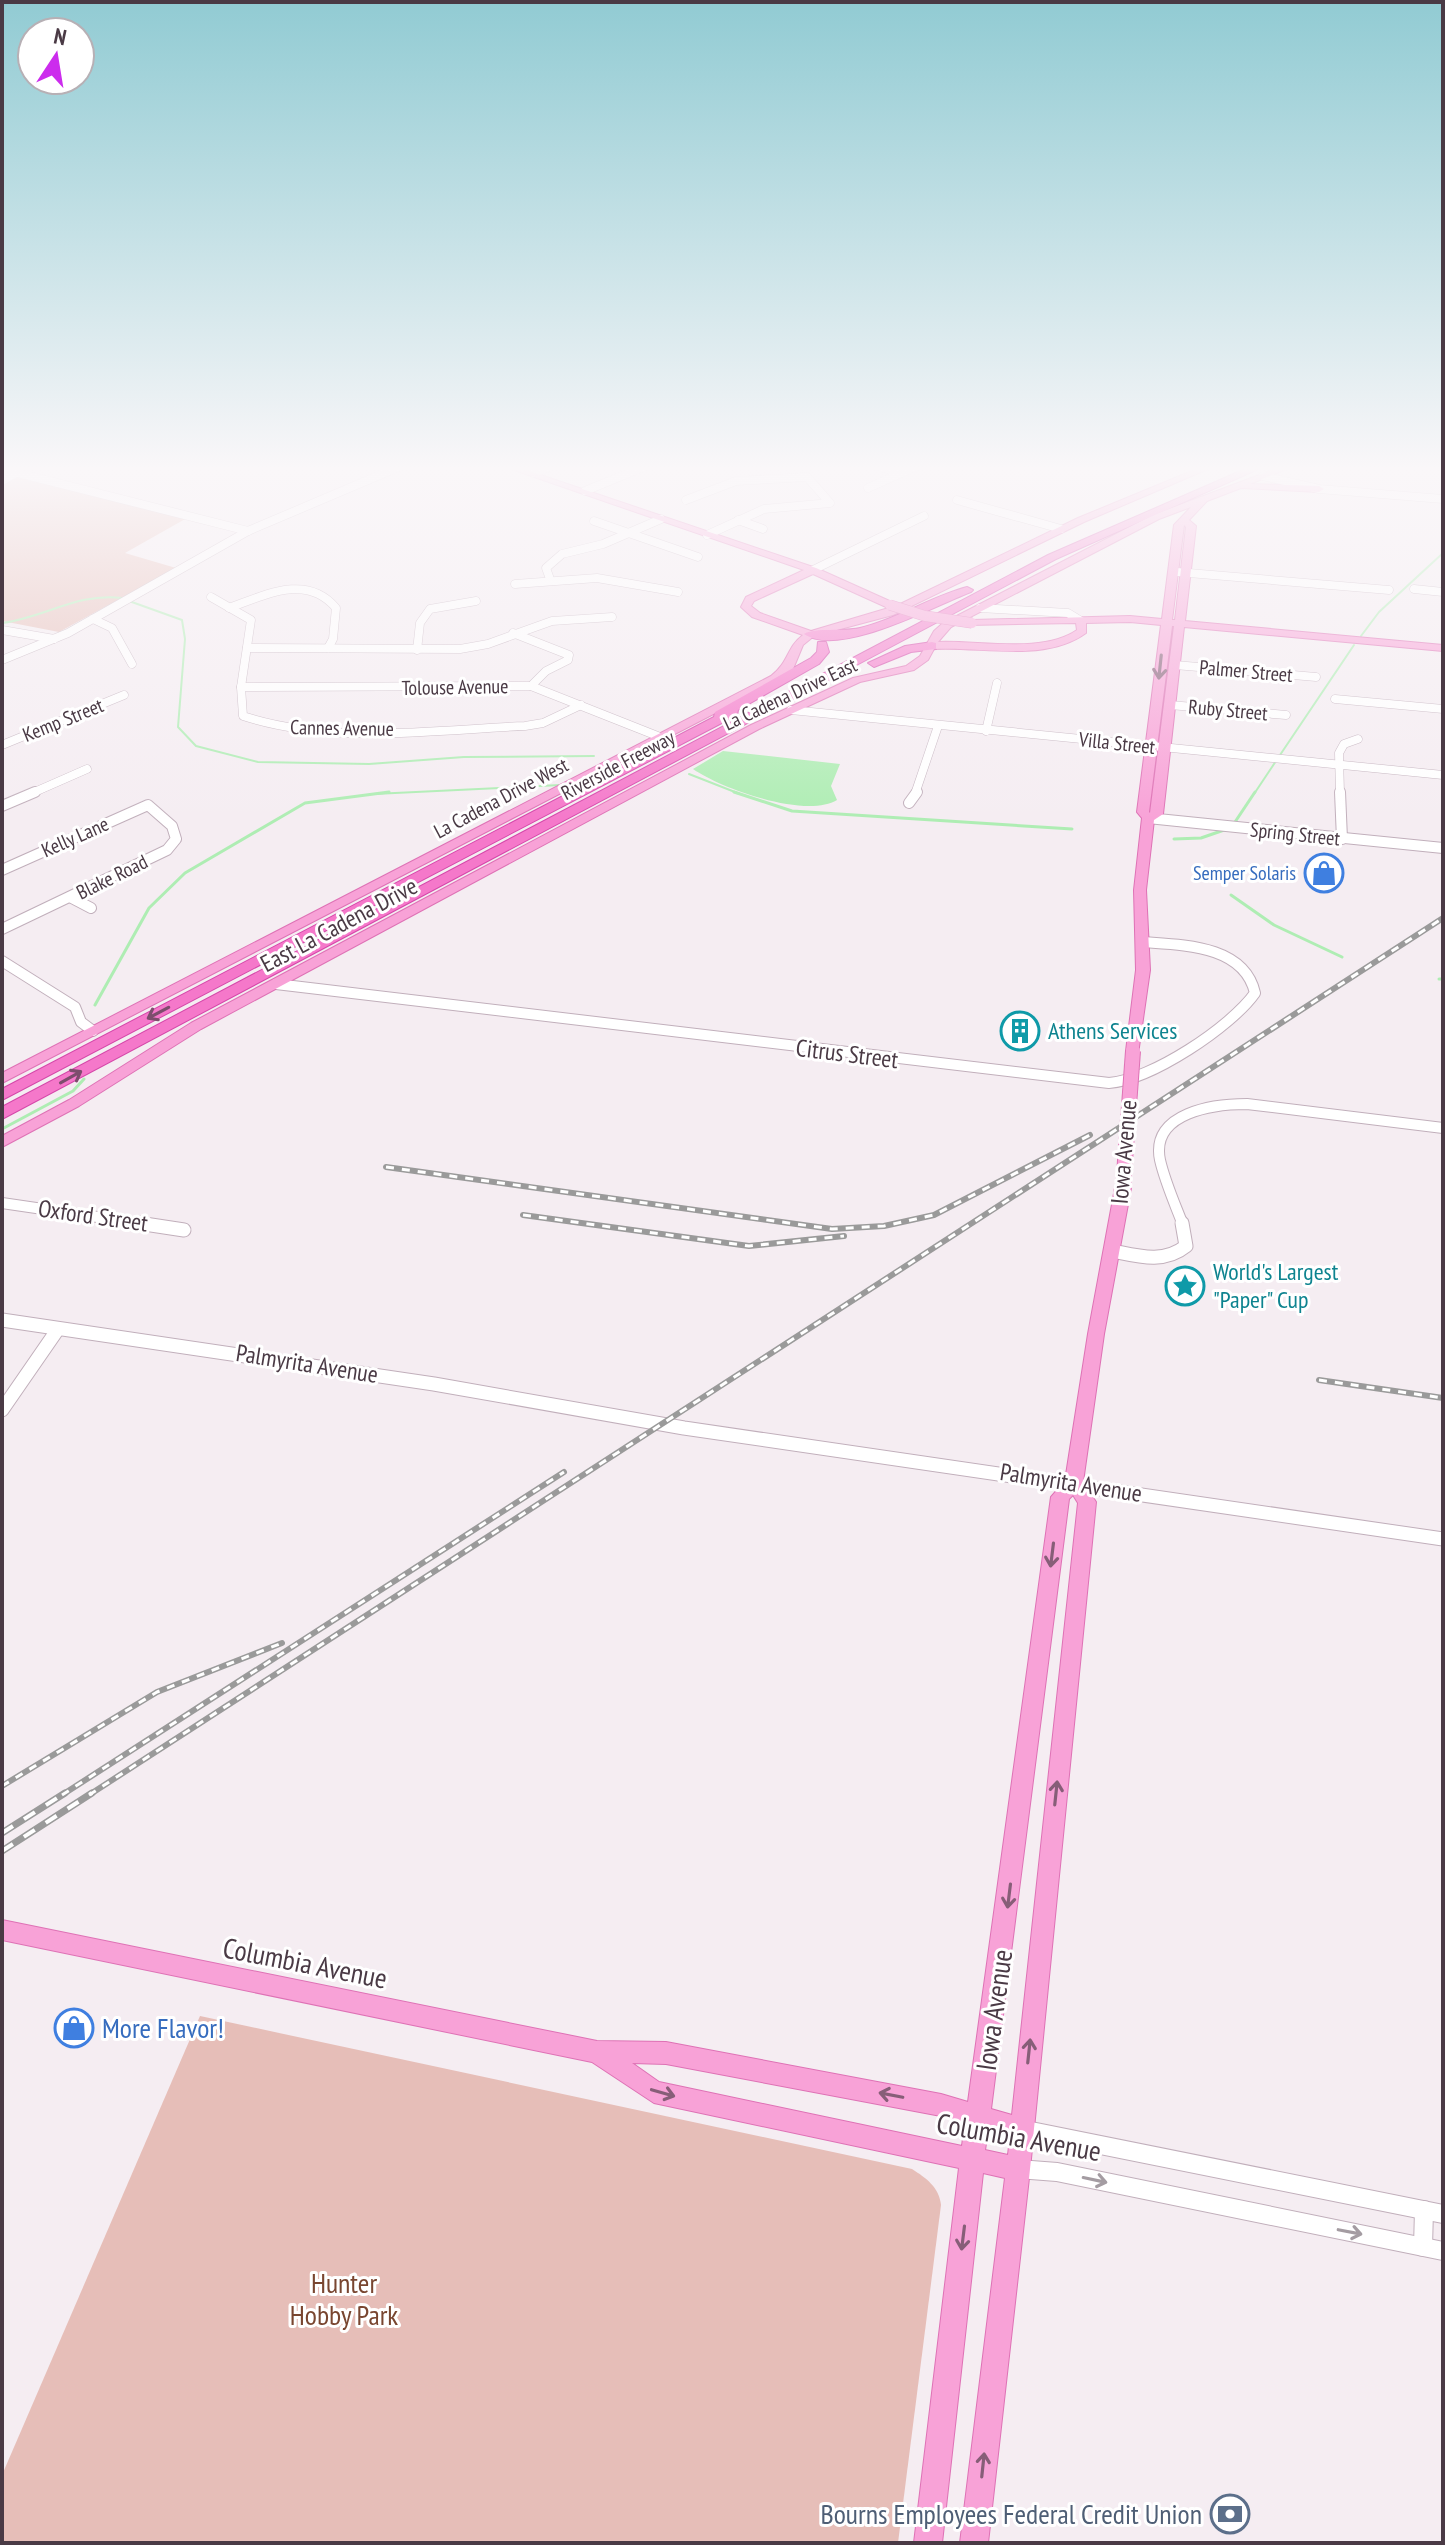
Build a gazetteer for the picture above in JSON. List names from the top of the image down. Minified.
{"streets":{"highway":["Riverside Freeway"],"main road":["La Cadena Drive East","La Cadena Drive West","East La Cadena Drive","Iowa Avenue","Columbia Avenue"],"street":["Palmer Street","Tolouse Avenue","Ruby Street","Kemp Street","Cannes Avenue","Villa Street","Spring Street","Kelly Lane","Blake Road","Citrus Street","Oxford Street","Palmyrita Avenue"]},"crossings":[["Palmer Street","Iowa Avenue"],["Tolouse Avenue","Cannes Avenue"],["Tolouse Avenue","La Cadena Drive West"],["La Cadena Drive East","Villa Street"],["La Cadena Drive East","East La Cadena Drive"],["Ruby Street","Iowa Avenue"],["Villa Street","Iowa Avenue"],["Spring Street","Iowa Avenue"],["Kelly Lane","Blake Road"],["East La Cadena Drive","Citrus Street"],["Citrus Street","Iowa Avenue"],["Iowa Avenue","Palmyrita Avenue"],["Iowa Avenue","Columbia Avenue"]],"parks":["Hunter Hobby Park"],"places":{"shop":["Semper Solaris","More Flavor!"],"building":["Athens Services"],"place":["World's Largest \"Paper\" Cup"],"bank":["Bourns Employees Federal Credit Union"]},"north":"top"}
